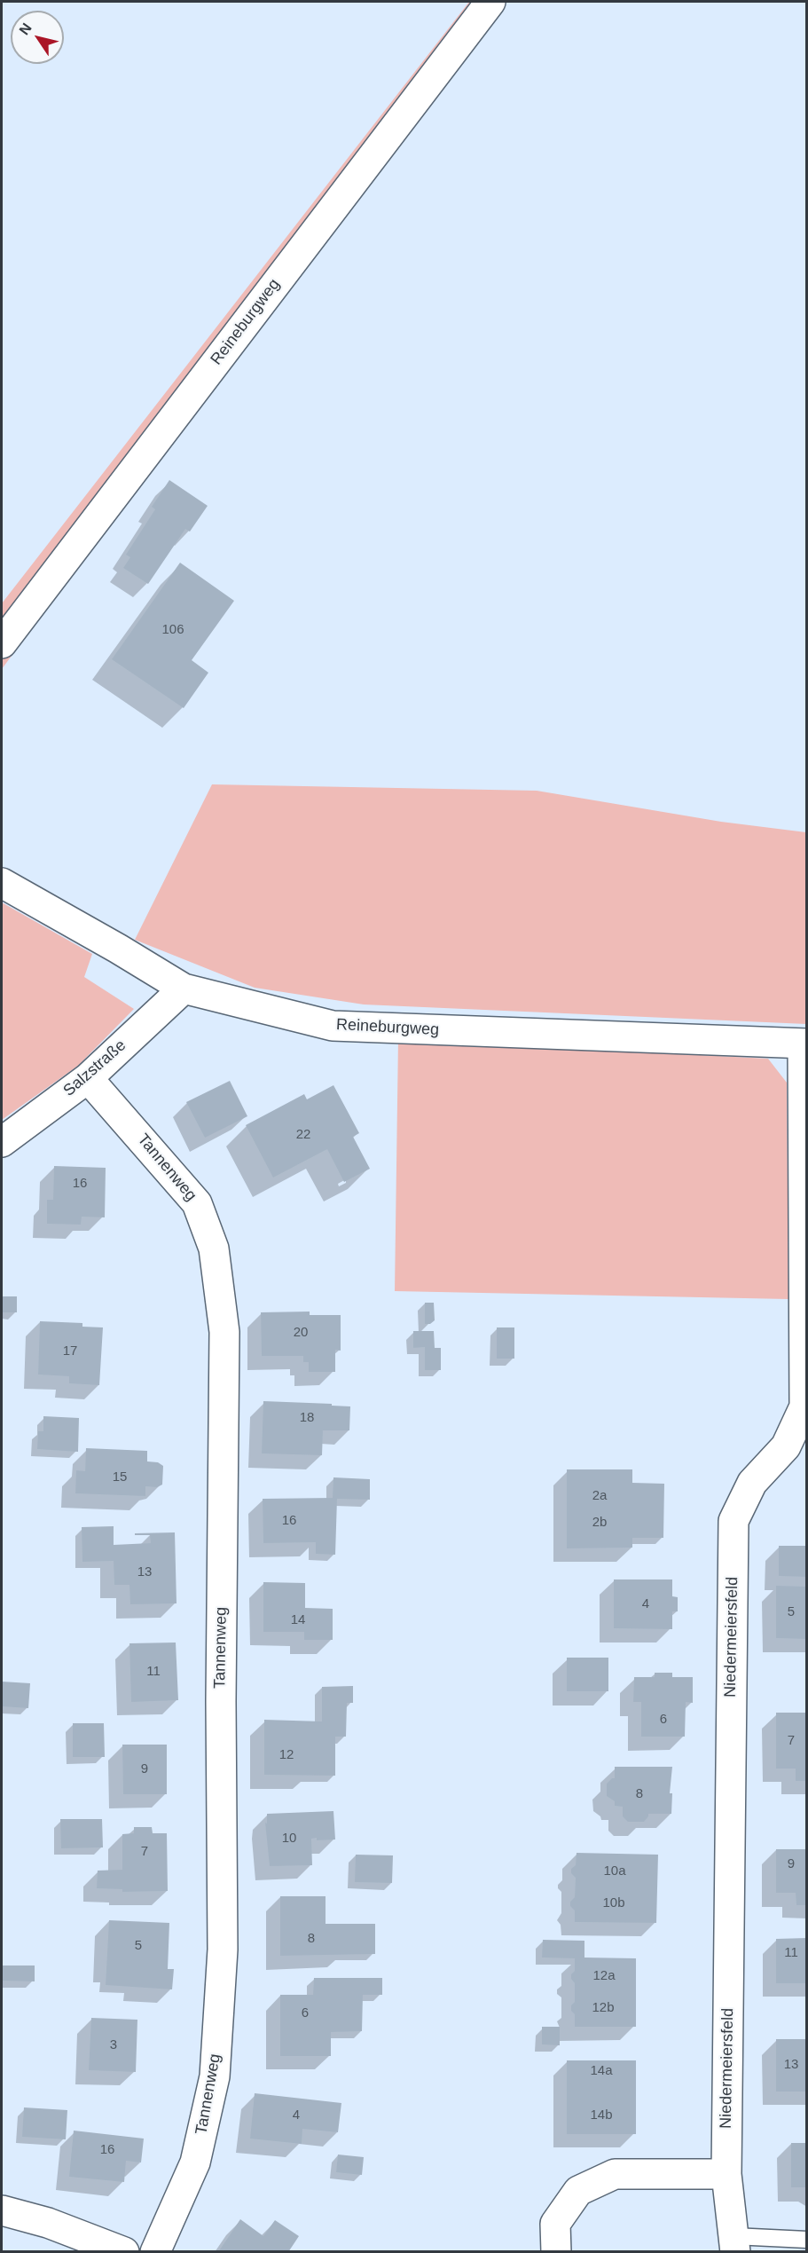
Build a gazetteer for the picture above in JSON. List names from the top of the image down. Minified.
{"streets":{"street":["Reineburgweg","Salzstraße","Tannenweg","Niedermeiersfeld"]},"crossings":[["Reineburgweg","Salzstraße"],["Reineburgweg","Niedermeiersfeld"],["Salzstraße","Tannenweg"]],"house_numbers":["106","22","16","20","17","18","15","2a","16","2b","13","4","5","14","11","6","7","12","9","8","10","7","9","10a","10b","8","5","11","12a","12b","6","3","13","14a","4","14b","16"],"north":"top left"}
